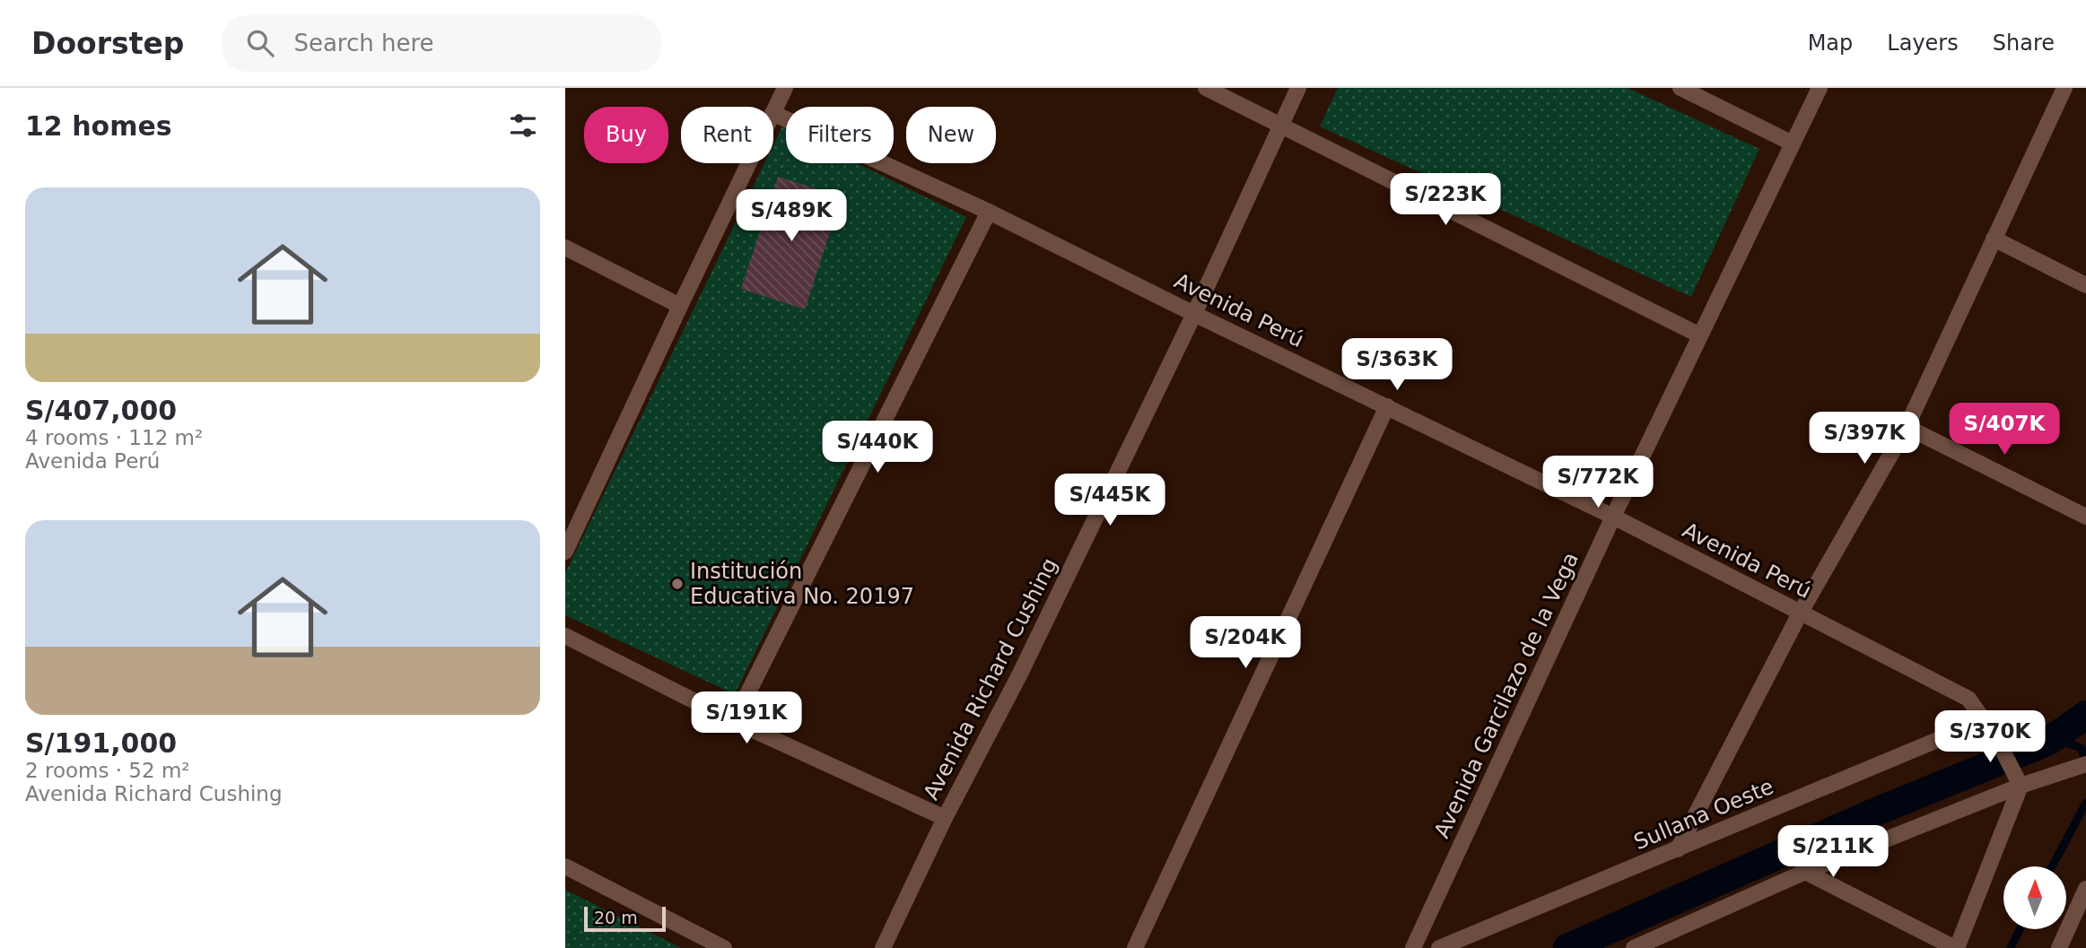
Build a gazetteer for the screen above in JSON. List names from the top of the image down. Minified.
{"streets":{"street":["Avenida Perú","Avenida Richard Cushing","Avenida Garcilazo de la Vega","Sullana Oeste"]},"crossings":[["Avenida Perú","Avenida Richard Cushing"],["Avenida Perú","Avenida Garcilazo de la Vega"],["Avenida Perú","Sullana Oeste"]],"places":["Institución Educativa No. 20197"],"scale_bar":"20 m","north":"top","page":{"header":"Doorstep","search":"Search here","nav":["Map","Layers","Share"],"heading":"12 homes","chip":["Buy","Rent","Filters","New"],"list":[{"name":"S/407,000","note":"4 rooms · 112 m² · Avenida Perú"},{"name":"S/191,000","note":"2 rooms · 52 m² · Avenida Richard Cushing"}],"price":["S/223K","S/489K","S/363K","S/407K","S/397K","S/440K","S/772K","S/445K","S/204K","S/191K","S/370K","S/211K"],"scale":"20 m"}}
